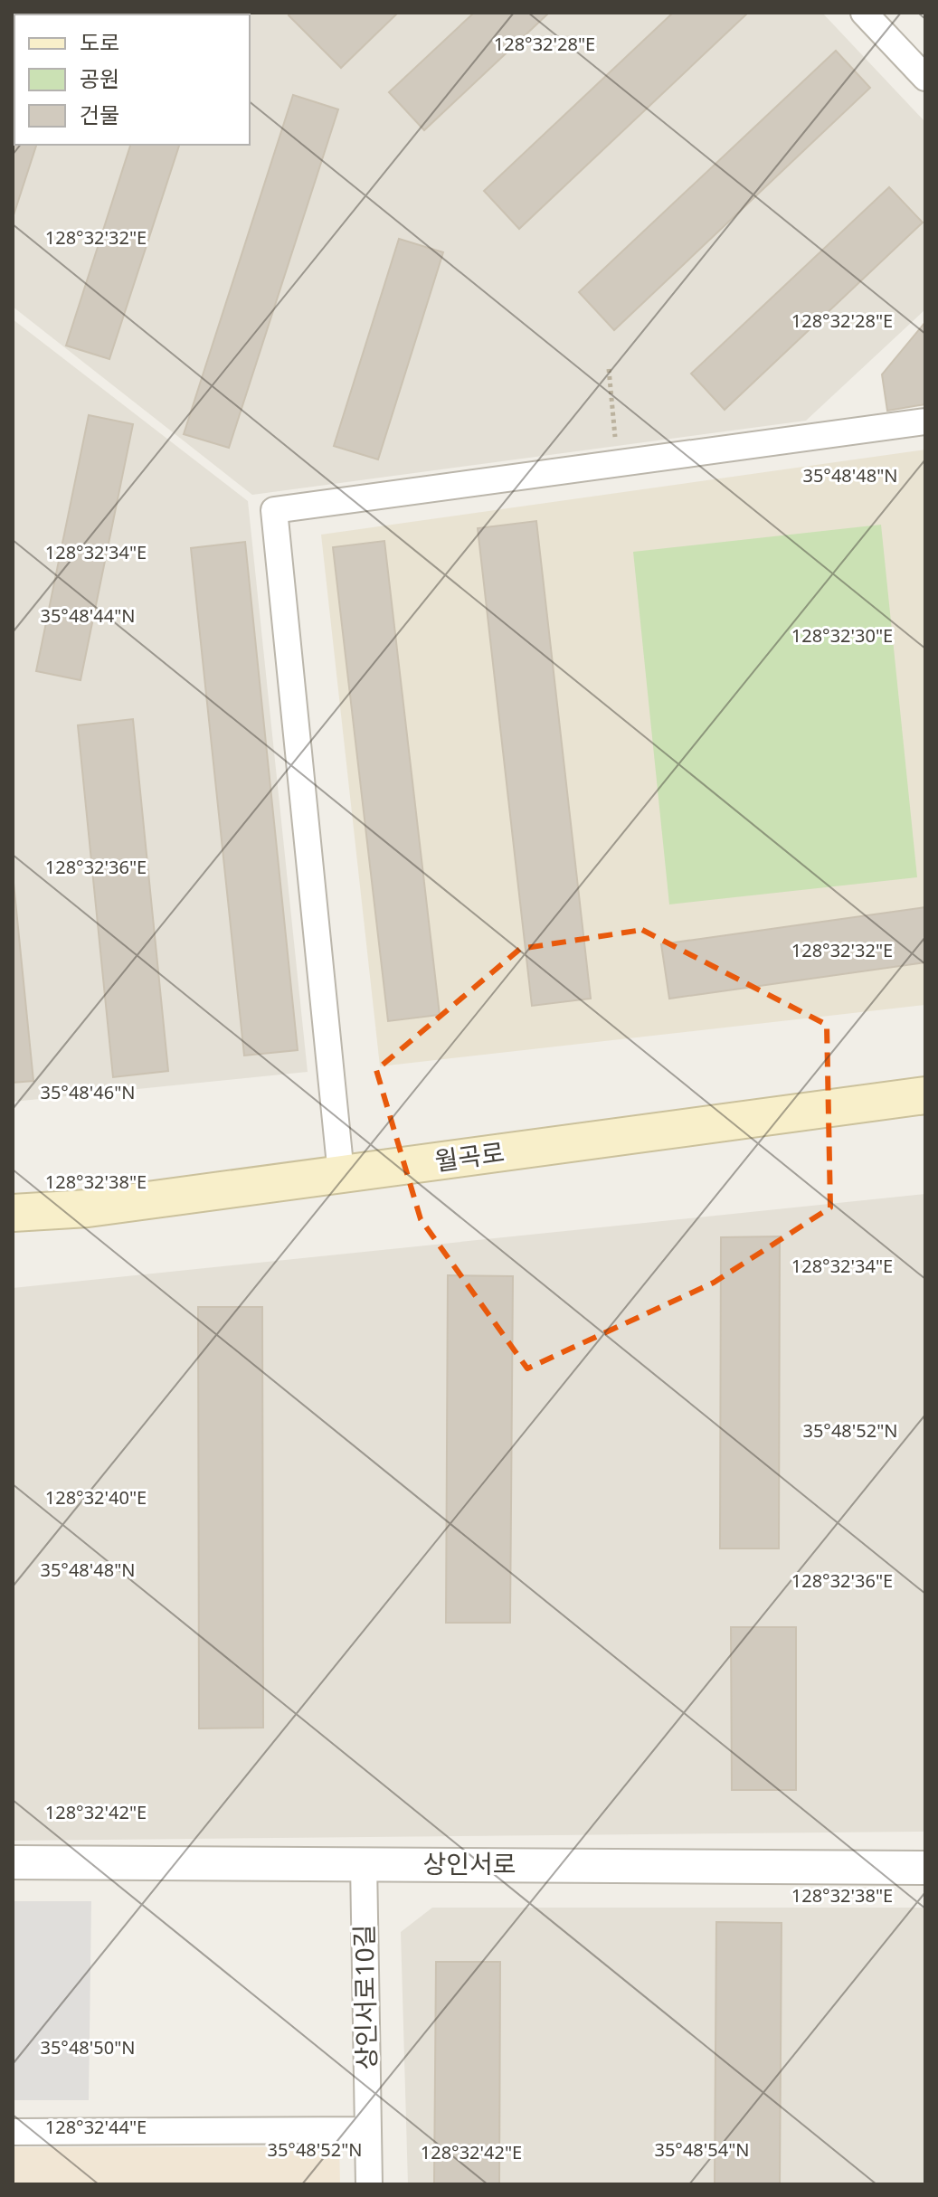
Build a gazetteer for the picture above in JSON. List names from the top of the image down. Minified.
{"streets":{"main road":["월곡로"],"street":["상인서로","상인서로10길"]},"crossings":[["상인서로","상인서로10길"]],"legend":["도로","공원","건물"],"coordinates":["128°32'28\"E","128°32'32\"E","35°48'48\"N","128°32'34\"E","35°48'44\"N","128°32'30\"E","128°32'36\"E","35°48'46\"N","128°32'38\"E","35°48'52\"N","128°32'40\"E","128°32'42\"E","35°48'50\"N","128°32'44\"E","35°48'54\"N"]}
